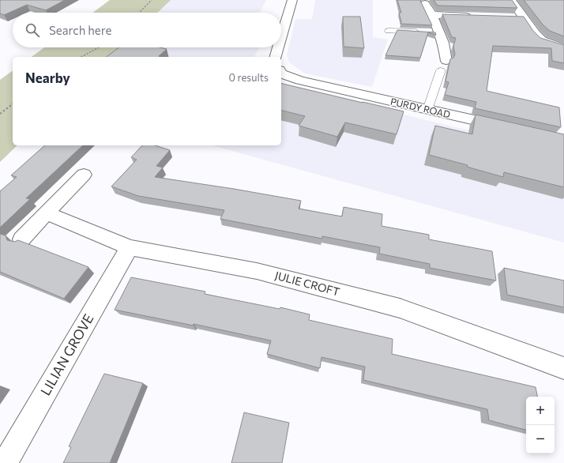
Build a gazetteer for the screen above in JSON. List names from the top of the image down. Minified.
{"streets":{"street":["PURDY ROAD","JULIE CROFT","LILIAN GROVE"]},"crossings":[["JULIE CROFT","LILIAN GROVE"]],"page":{"search":"Search here","heading":["Nearby","0 results"],"map_buttons":["+","−"]}}
